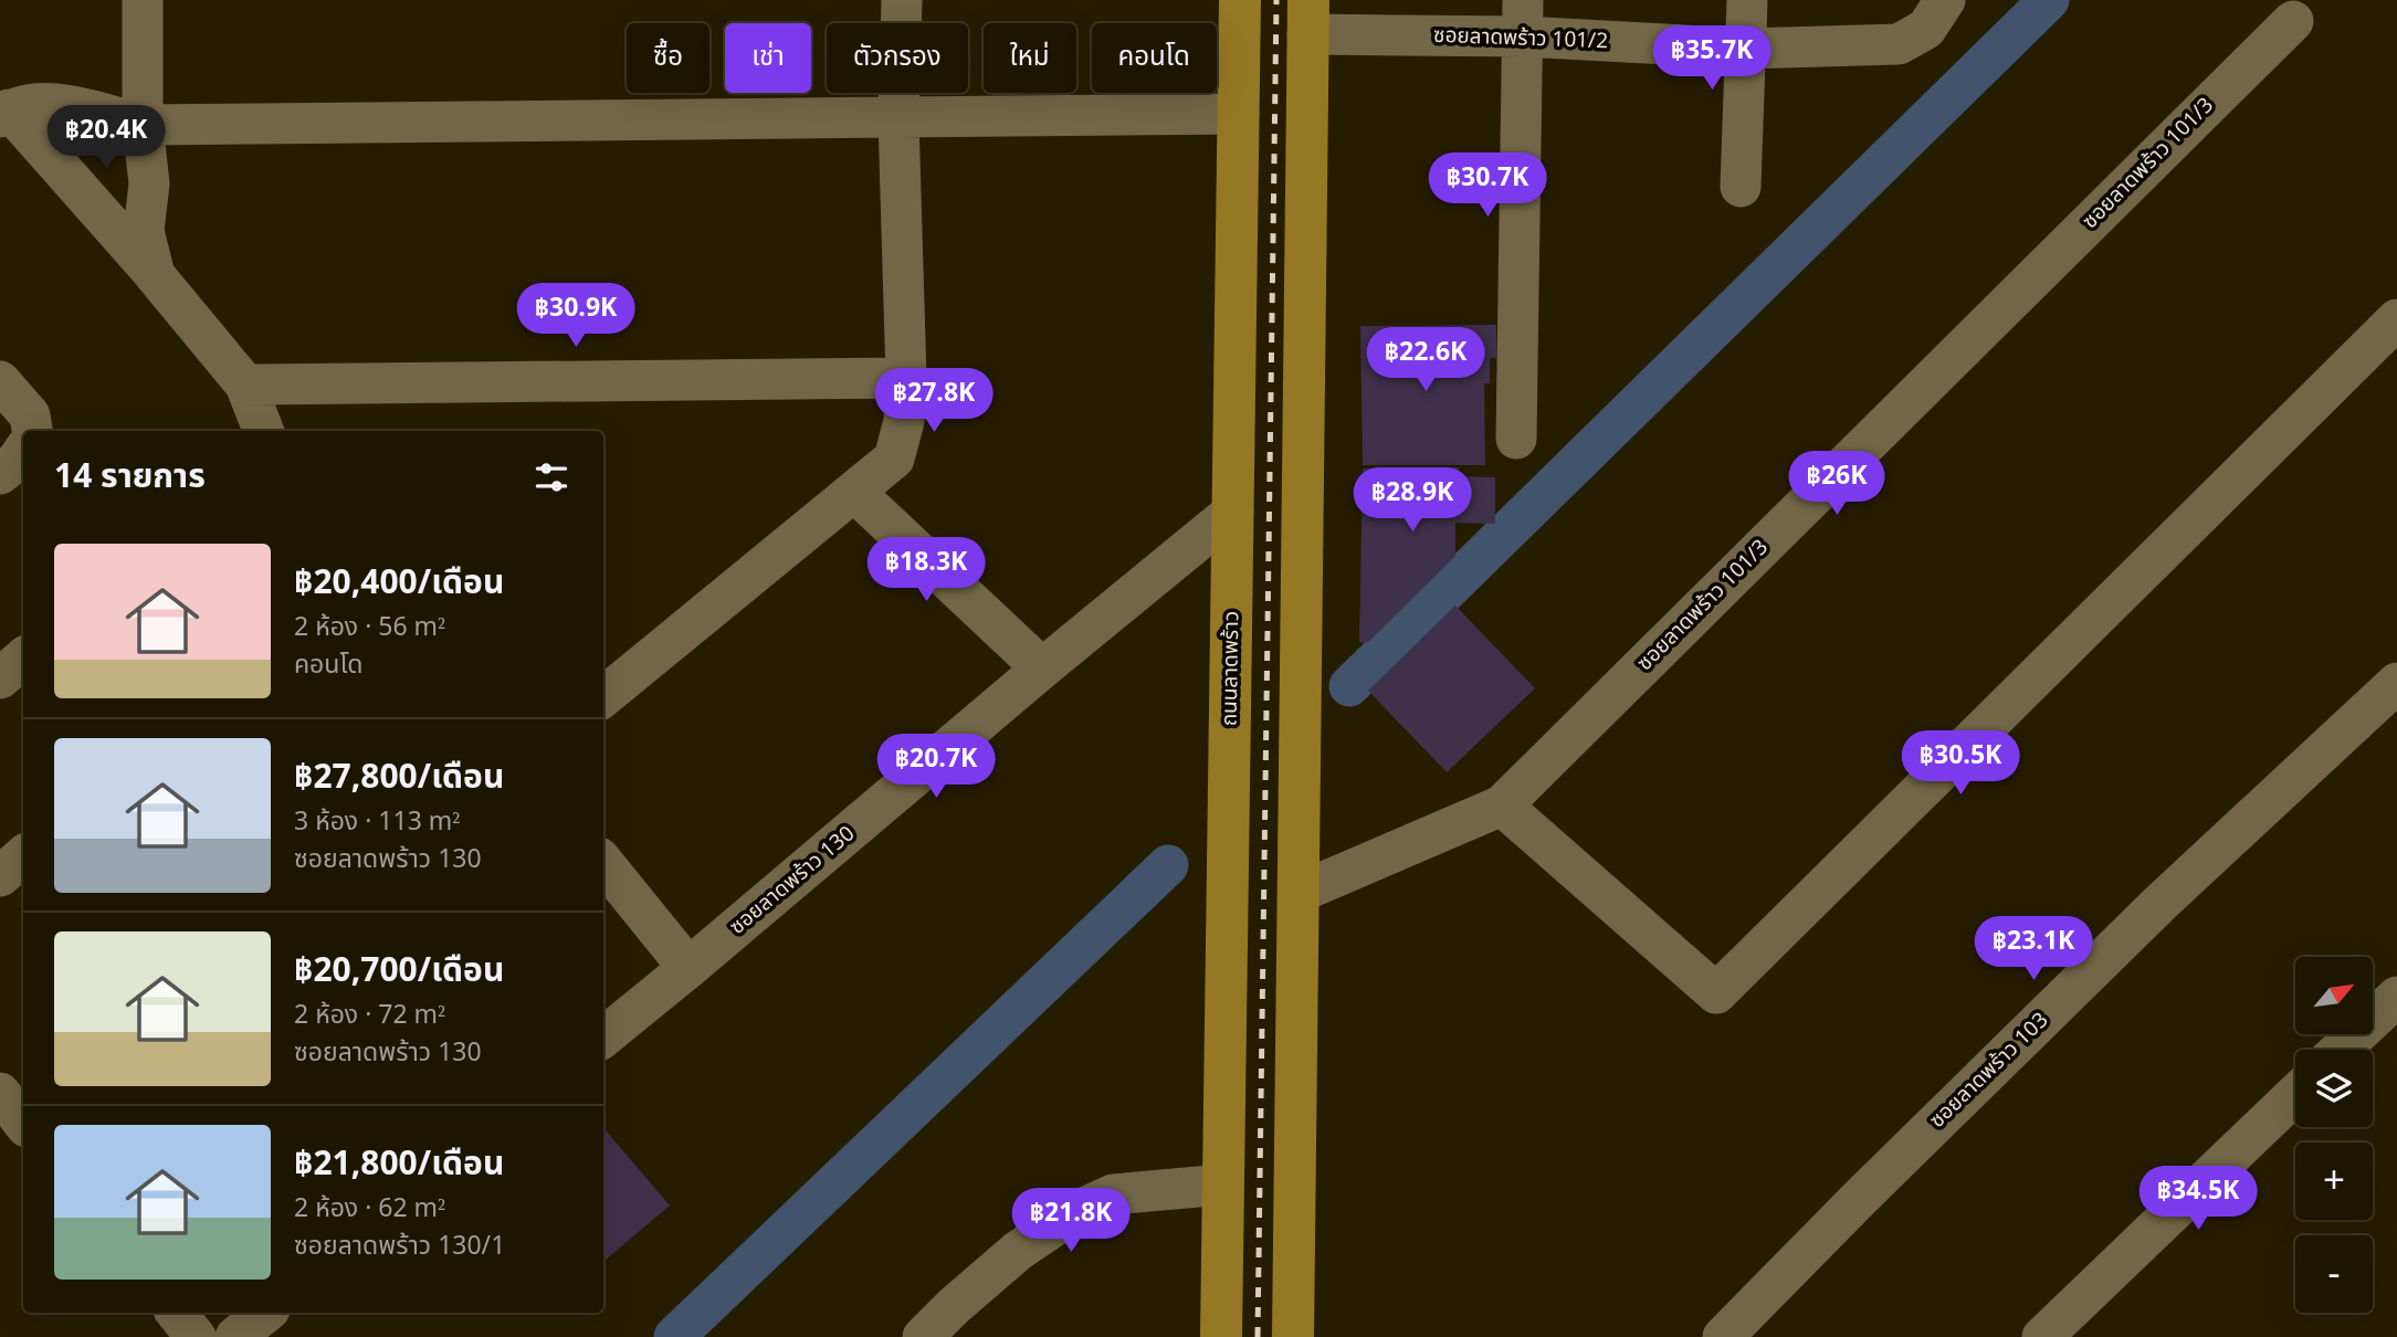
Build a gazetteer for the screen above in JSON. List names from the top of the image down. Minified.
{"streets":{"main road":["ถนนลาดพร้าว"],"street":["ซอยลาดพร้าว 101/2","ซอยลาดพร้าว 101/3","ซอยลาดพร้าว 130","ซอยลาดพร้าว 103"]},"crossings":[["ถนนลาดพร้าว","ซอยลาดพร้าว 130"]],"north":"top right","page":{"chip":["ซื้อ","เช่า","ตัวกรอง","ใหม่","คอนโด"],"price":["฿35.7K","฿20.4K","฿30.7K","฿30.9K","฿22.6K","฿27.8K","฿26K","฿28.9K","฿18.3K","฿30.5K","฿20.7K","฿23.1K","฿34.5K","฿21.8K"],"heading":"14 รายการ","list":[{"name":"฿20,400/เดือน","note":"2 ห้อง · 56 m² · คอนโด"},{"name":"฿27,800/เดือน","note":"3 ห้อง · 113 m² · ซอยลาดพร้าว 130"},{"name":"฿20,700/เดือน","note":"2 ห้อง · 72 m² · ซอยลาดพร้าว 130"},{"name":"฿21,800/เดือน","note":"2 ห้อง · 62 m² · ซอยลาดพร้าว 130/1"}],"map_buttons":["+","−"]}}
